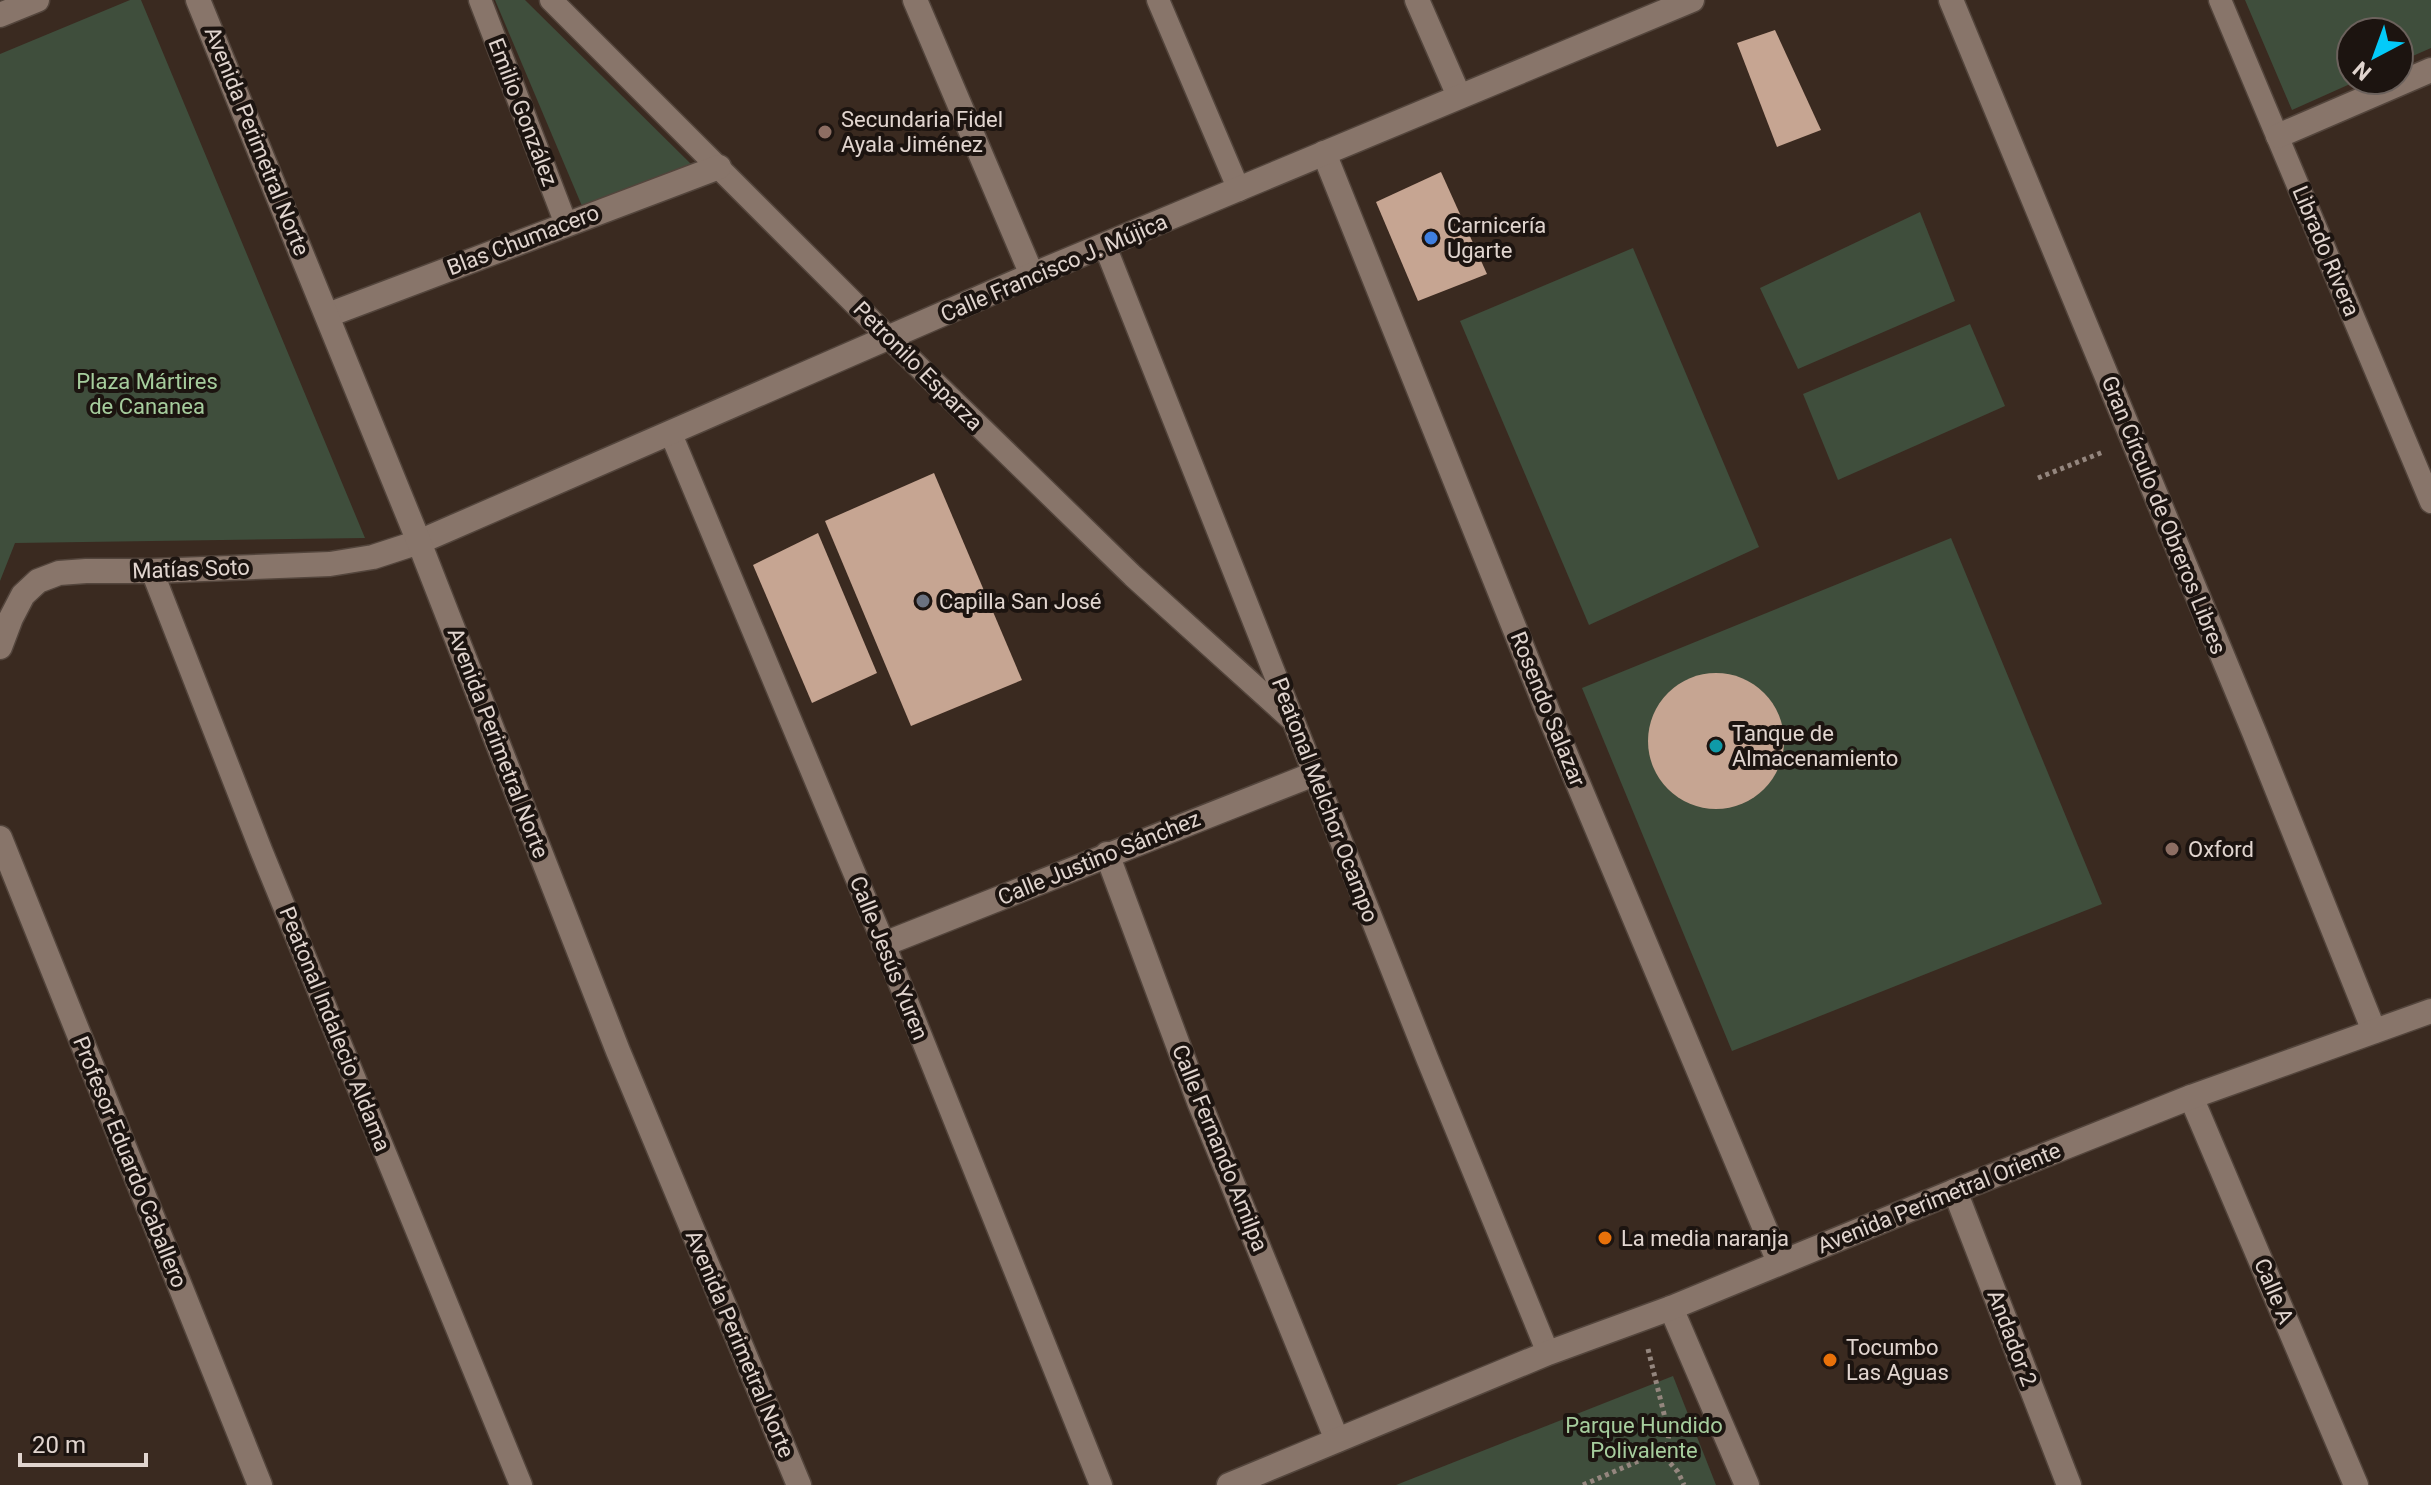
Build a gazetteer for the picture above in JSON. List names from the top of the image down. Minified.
{"streets":{"street":["Avenida Perimetral Norte","Blas Chumacero","Calle Francisco J. Mújica","Gran Círculo de Obreros Libres","Matías Soto","Rosendo Salazar","Calle Justino Sánchez","Calle Fernando Amilpa","Profesor Eduardo Caballero","Avenida Perimetral Oriente","Calle A","Andador 2"],"lane":["Emilio González","Librado Rivera","Petronilo Esparza","Peatonal Melchor Ocampo","Calle Jesús Yuren","Peatonal Indalecio Aldama"]},"crossings":[["Emilio González","Blas Chumacero"],["Avenida Perimetral Norte","Blas Chumacero"],["Avenida Perimetral Norte","Calle Francisco J. Mújica"],["Avenida Perimetral Norte","Matías Soto"],["Blas Chumacero","Petronilo Esparza"],["Calle Francisco J. Mújica","Petronilo Esparza"],["Calle Francisco J. Mújica","Matías Soto"],["Calle Francisco J. Mújica","Rosendo Salazar"],["Calle Francisco J. Mújica","Peatonal Melchor Ocampo"],["Calle Francisco J. Mújica","Calle Jesús Yuren"],["Petronilo Esparza","Peatonal Melchor Ocampo"],["Gran Círculo de Obreros Libres","Avenida Perimetral Oriente"],["Matías Soto","Peatonal Indalecio Aldama"],["Rosendo Salazar","Avenida Perimetral Oriente"],["Peatonal Melchor Ocampo","Calle Justino Sánchez"],["Peatonal Melchor Ocampo","Avenida Perimetral Oriente"],["Calle Justino Sánchez","Calle Jesús Yuren"],["Calle Justino Sánchez","Calle Fernando Amilpa"],["Calle Fernando Amilpa","Avenida Perimetral Oriente"],["Avenida Perimetral Oriente","Calle A"],["Avenida Perimetral Oriente","Andador 2"]],"parks":["Plaza Mártires de Cananea","Parque Hundido Polivalente"],"places":["Secundaria Fidel Ayala Jiménez","Carnicería Ugarte","Capilla San José","Tanque de Almacenamiento","Oxford","La media naranja","Tocumbo Las Aguas"],"scale_bar":"20 m","north":"bottom left"}
